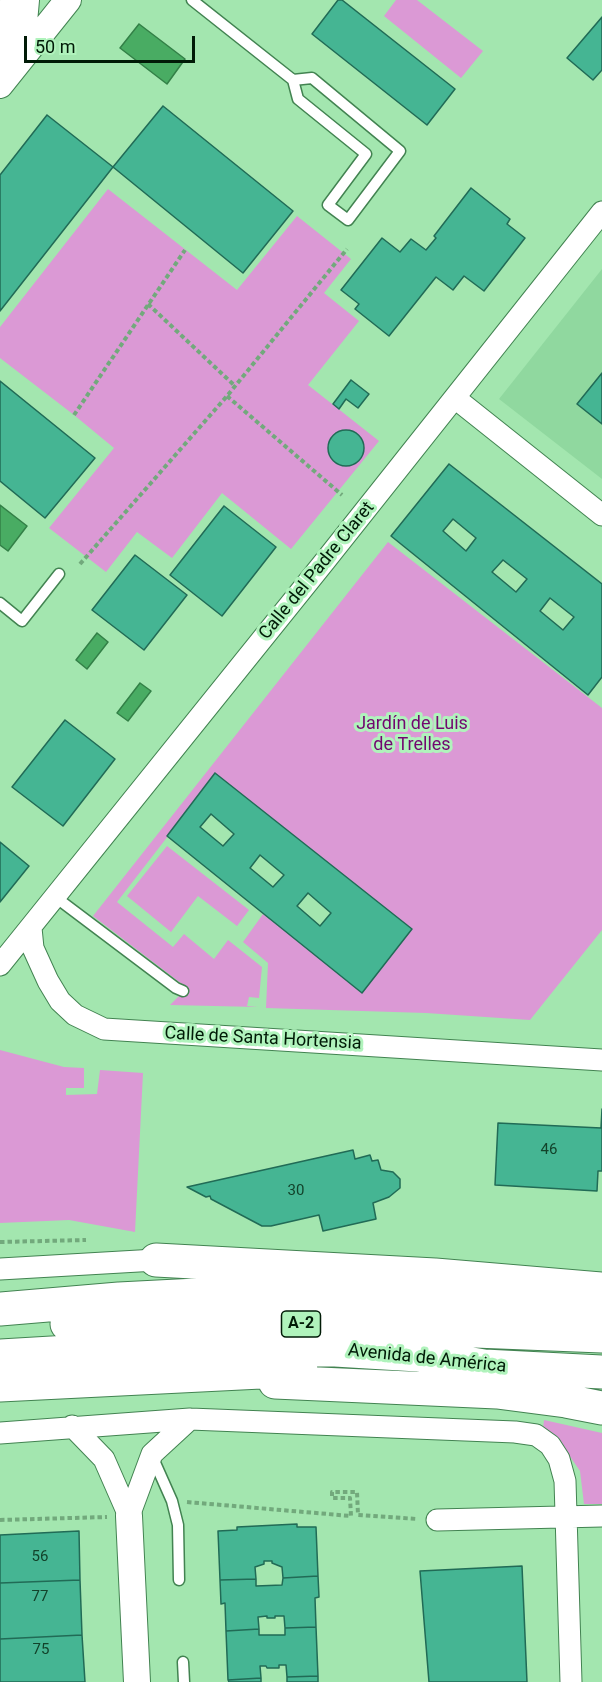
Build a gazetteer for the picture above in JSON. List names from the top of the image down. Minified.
{"streets":{"highway":["A-2","Avenida de América"],"street":["Calle del Padre Claret","Calle de Santa Hortensia"]},"crossings":[["Calle del Padre Claret","Calle de Santa Hortensia"]],"parks":["Jardín de Luis de Trelles"],"house_numbers":["46","30","56","77","75"],"scale_bar":"50 m"}
